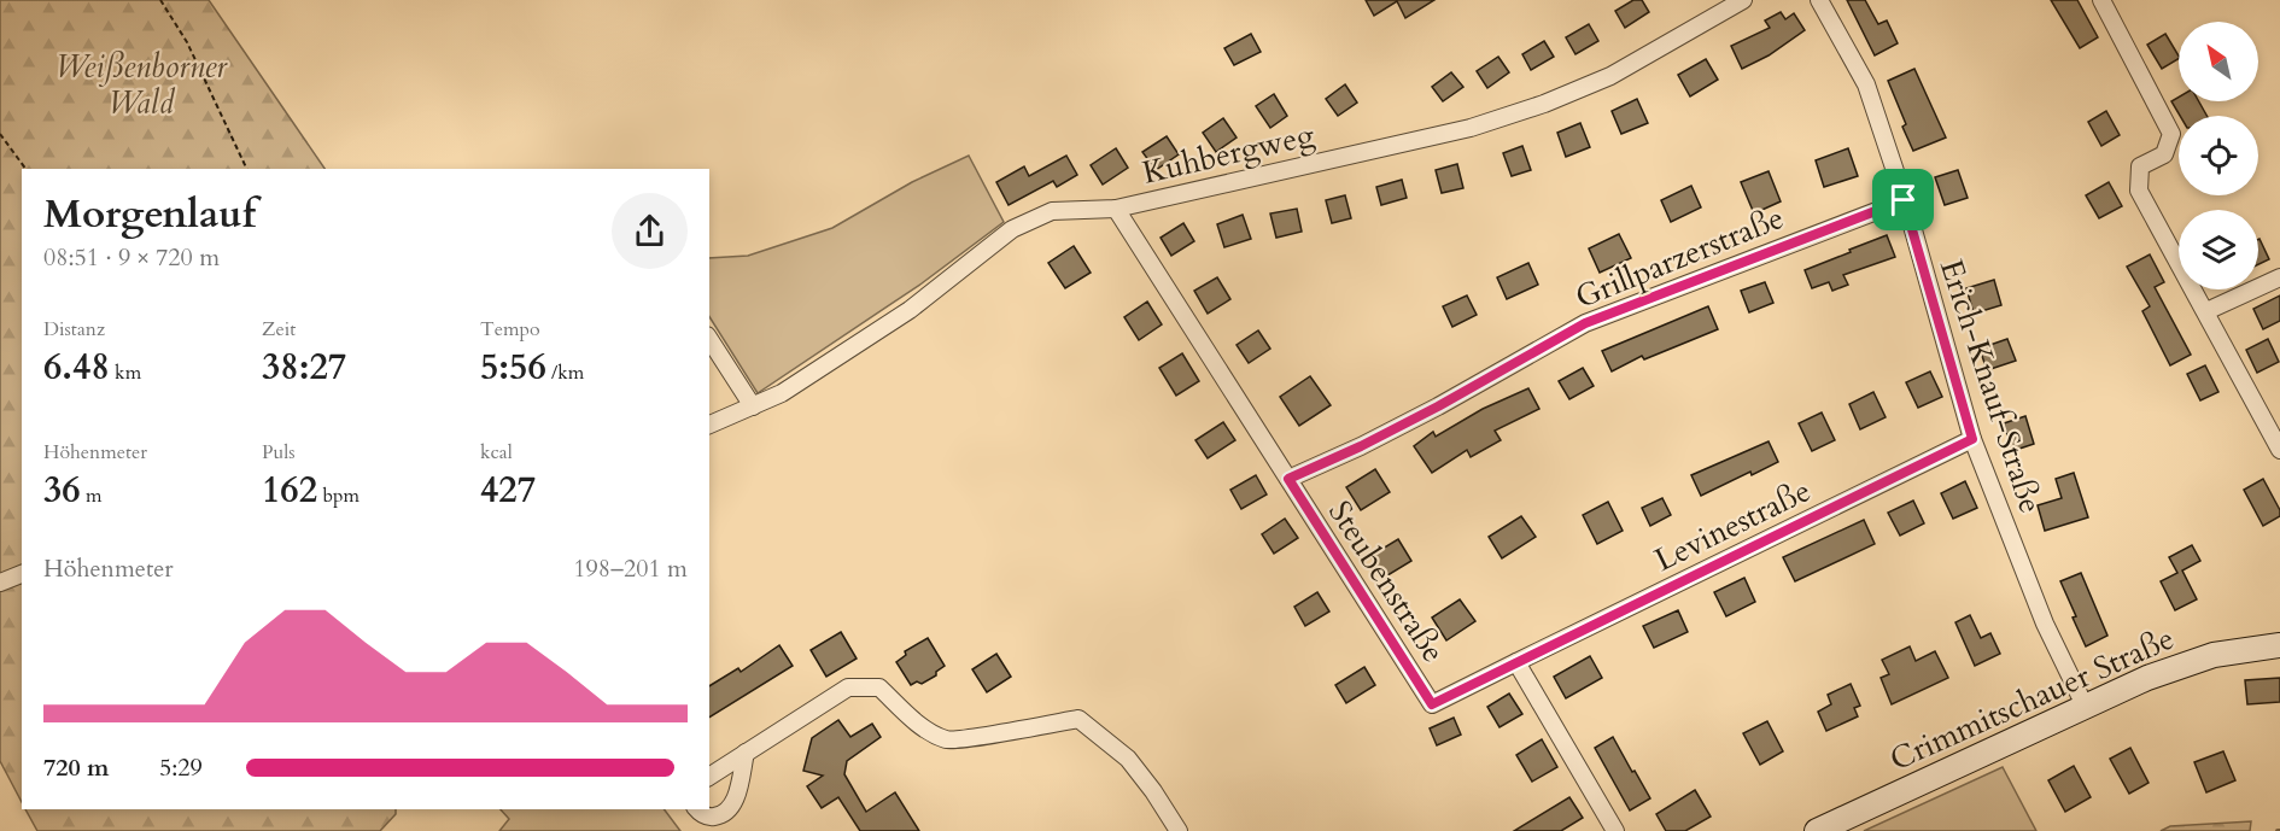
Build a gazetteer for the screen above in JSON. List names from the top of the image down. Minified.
{"streets":{"main road":["Crimmitschauer Straße"],"street":["Kuhbergweg","Grillparzerstraße","Erich-Knauf-Straße","Levinestraße","Steubenstraße"]},"crossings":[["Kuhbergweg","Steubenstraße"],["Grillparzerstraße","Erich-Knauf-Straße"],["Grillparzerstraße","Steubenstraße"],["Erich-Knauf-Straße","Levinestraße"],["Erich-Knauf-Straße","Crimmitschauer Straße"],["Levinestraße","Steubenstraße"]],"parks":["Weißenborner Wald"],"north":"top left","page":{"heading":["Morgenlauf","08:51 · 9 × 720 m"],"stats":[["Distanz","6.48 km"],["Zeit","38:27"],["Tempo","5:56 /km"],["Höhenmeter","36 m"],["Puls","162 bpm"],["kcal","427"]],"chart":["Höhenmeter","198–201 m"],"list":[{"name":"720 m","note":"5:29"}]}}
